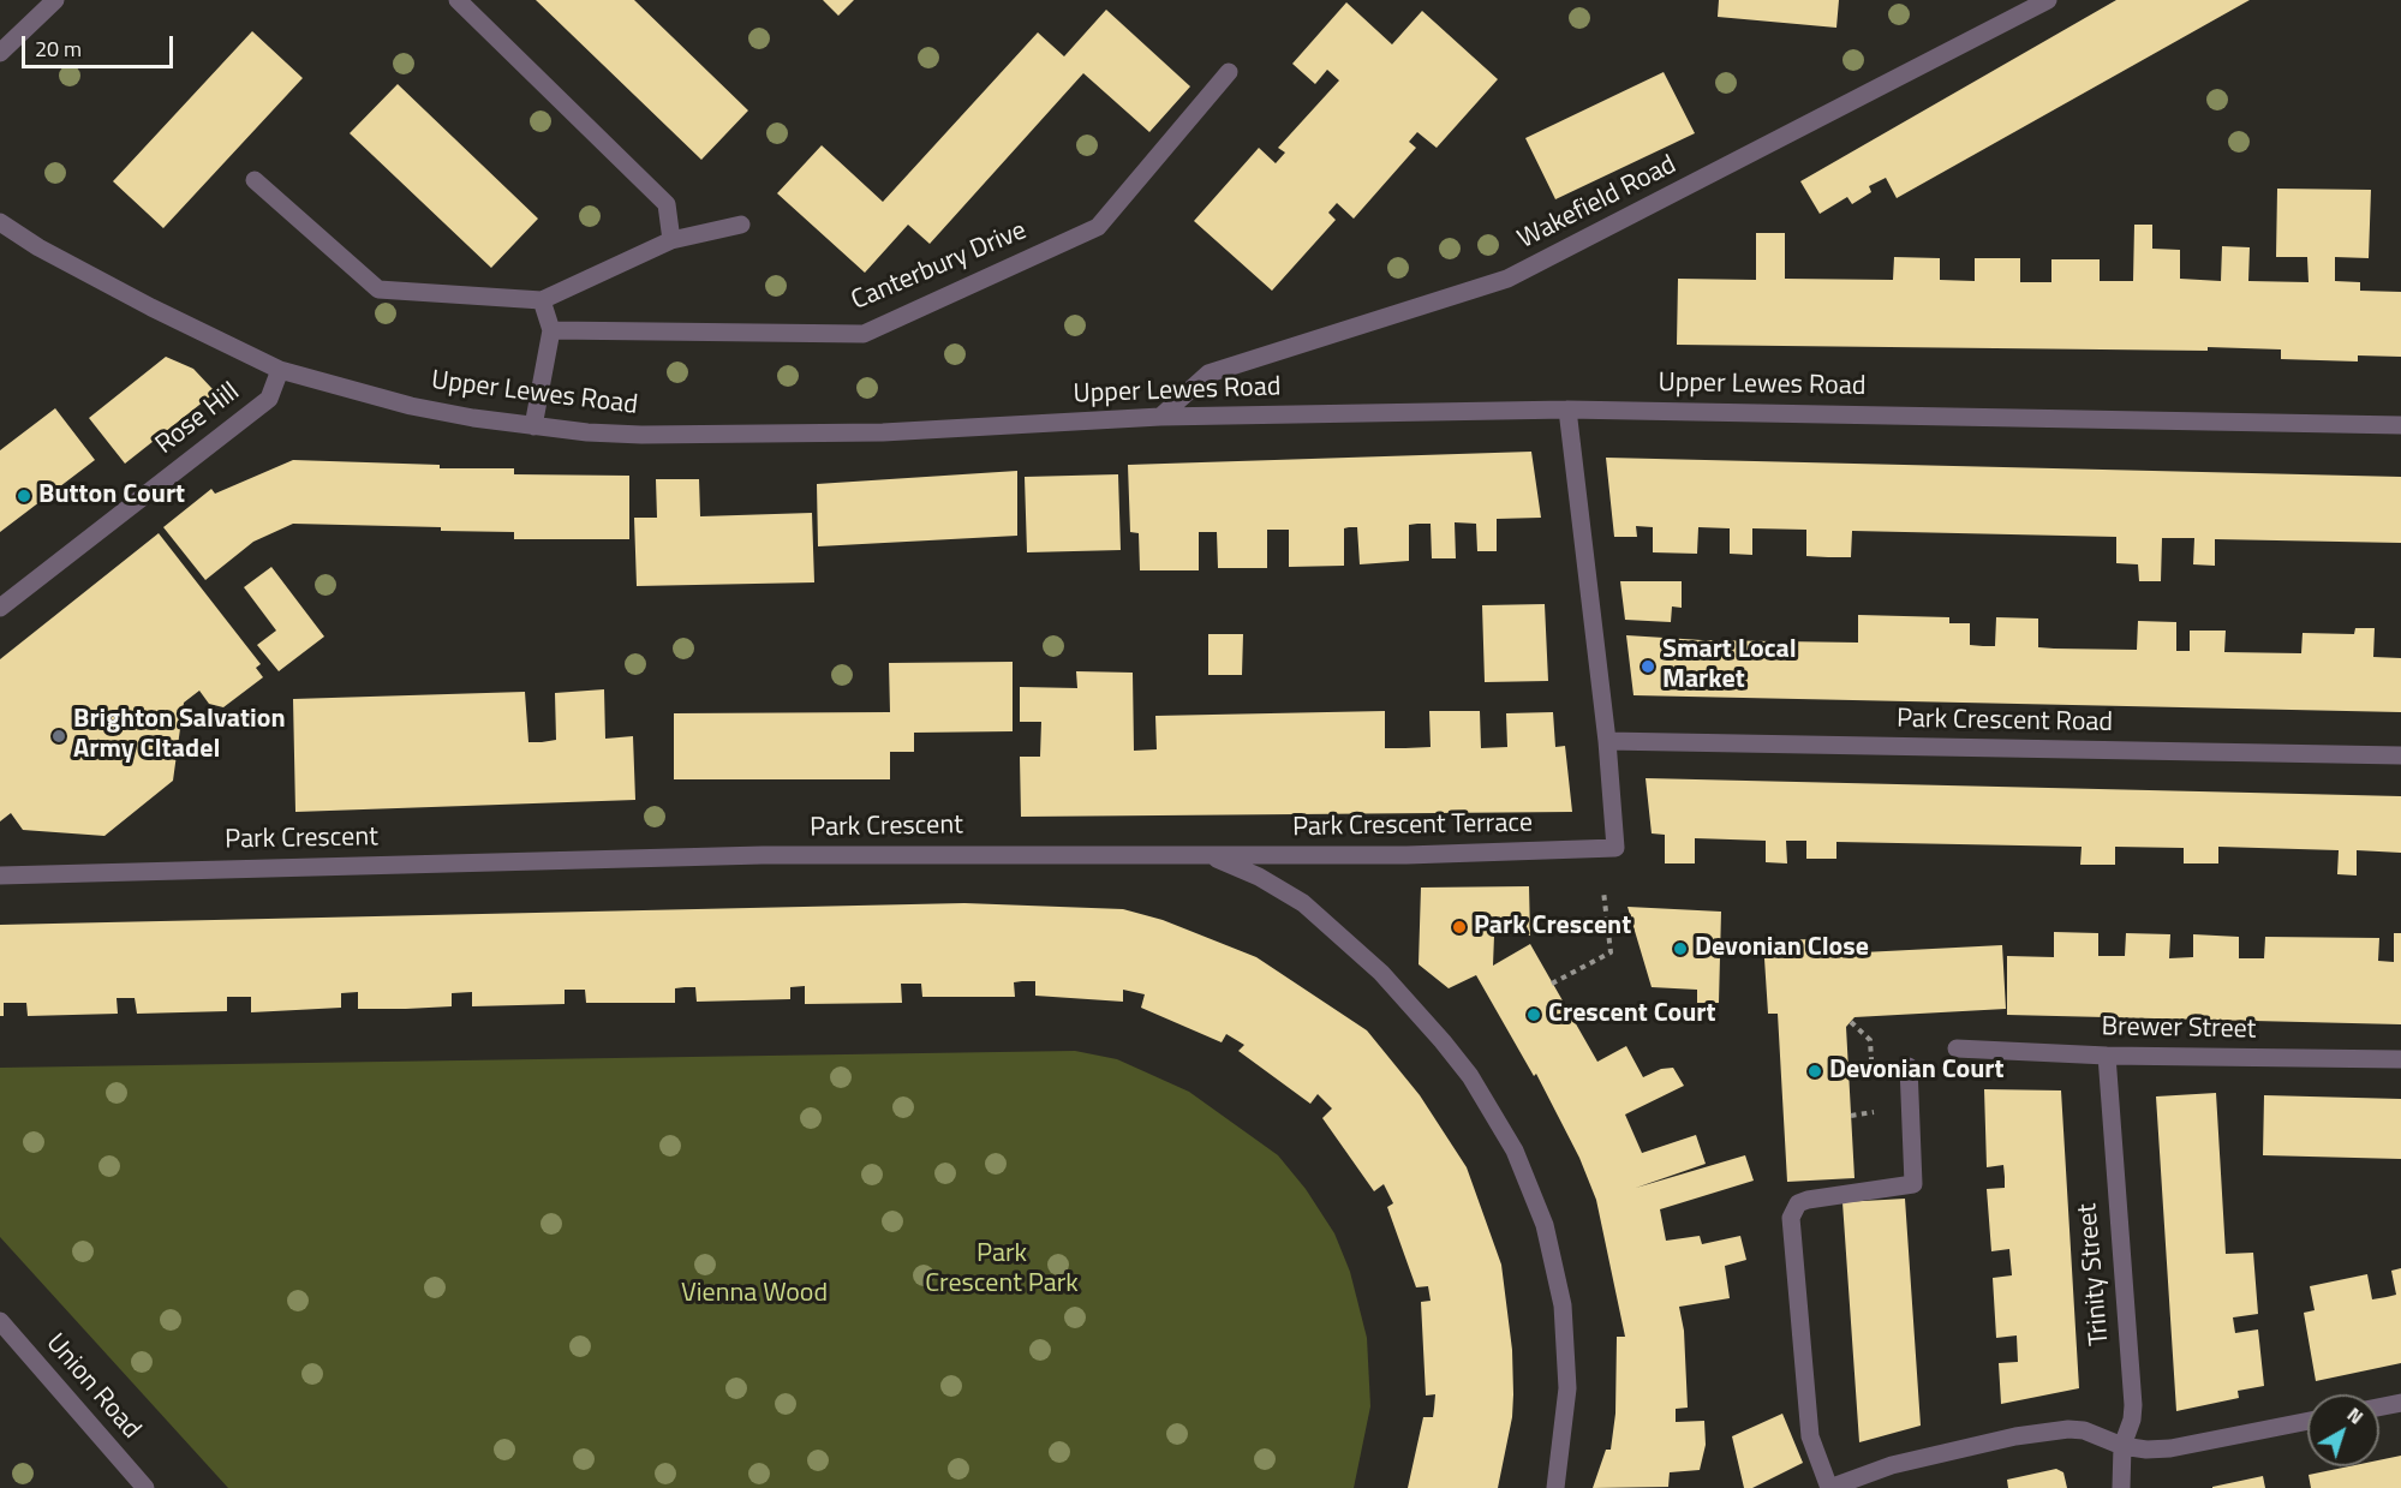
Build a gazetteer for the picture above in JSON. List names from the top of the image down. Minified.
{"streets":{"street":["Wakefield Road","Canterbury Drive","Upper Lewes Road","Rose Hill","Park Crescent Road","Park Crescent Terrace","Park Crescent","Brewer Street","Trinity Street","Union Road"]},"crossings":[["Wakefield Road","Upper Lewes Road"],["Upper Lewes Road","Rose Hill"],["Park Crescent Road","Park Crescent Terrace"],["Park Crescent Terrace","Park Crescent"],["Brewer Street","Trinity Street"]],"parks":["Park Crescent Park","Vienna Wood"],"places":["Button Court","Smart Local Market","Brighton Salvation Army CItadel","Park Crescent","Devonian Close","Crescent Court","Devonian Court"],"scale_bar":"20 m","north":"top right"}
